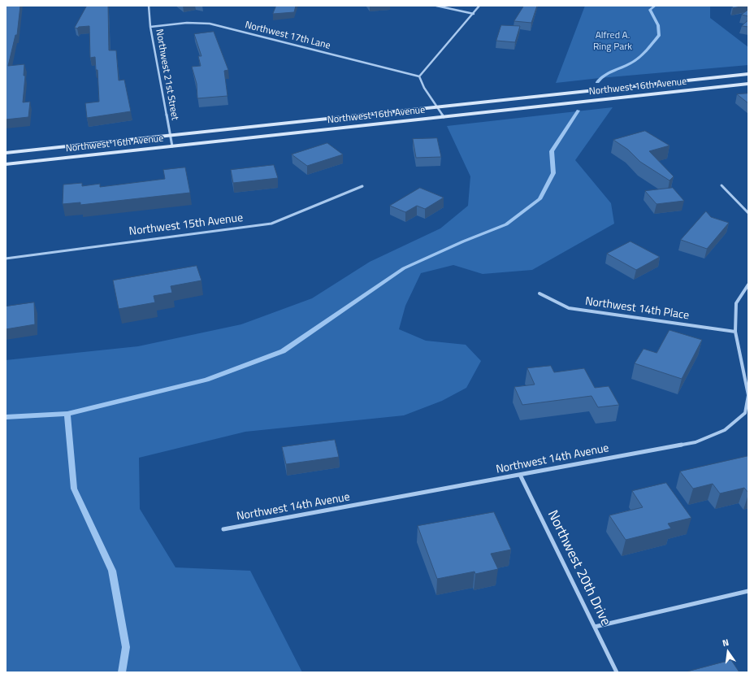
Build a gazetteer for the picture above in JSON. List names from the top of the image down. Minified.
{"streets":{"main road":["Northwest 16th Avenue"],"street":["Northwest 17th Lane","Northwest 21st Street","Northwest 15th Avenue","Northwest 14th Place","Northwest 14th Avenue","Northwest 20th Drive"]},"crossings":[["Northwest 17th Lane","Northwest 21st Street"],["Northwest 21st Street","Northwest 16th Avenue"],["Northwest 14th Place","Northwest 14th Avenue"],["Northwest 14th Avenue","Northwest 20th Drive"]],"parks":["Alfred A. Ring Park"],"north":"top"}
